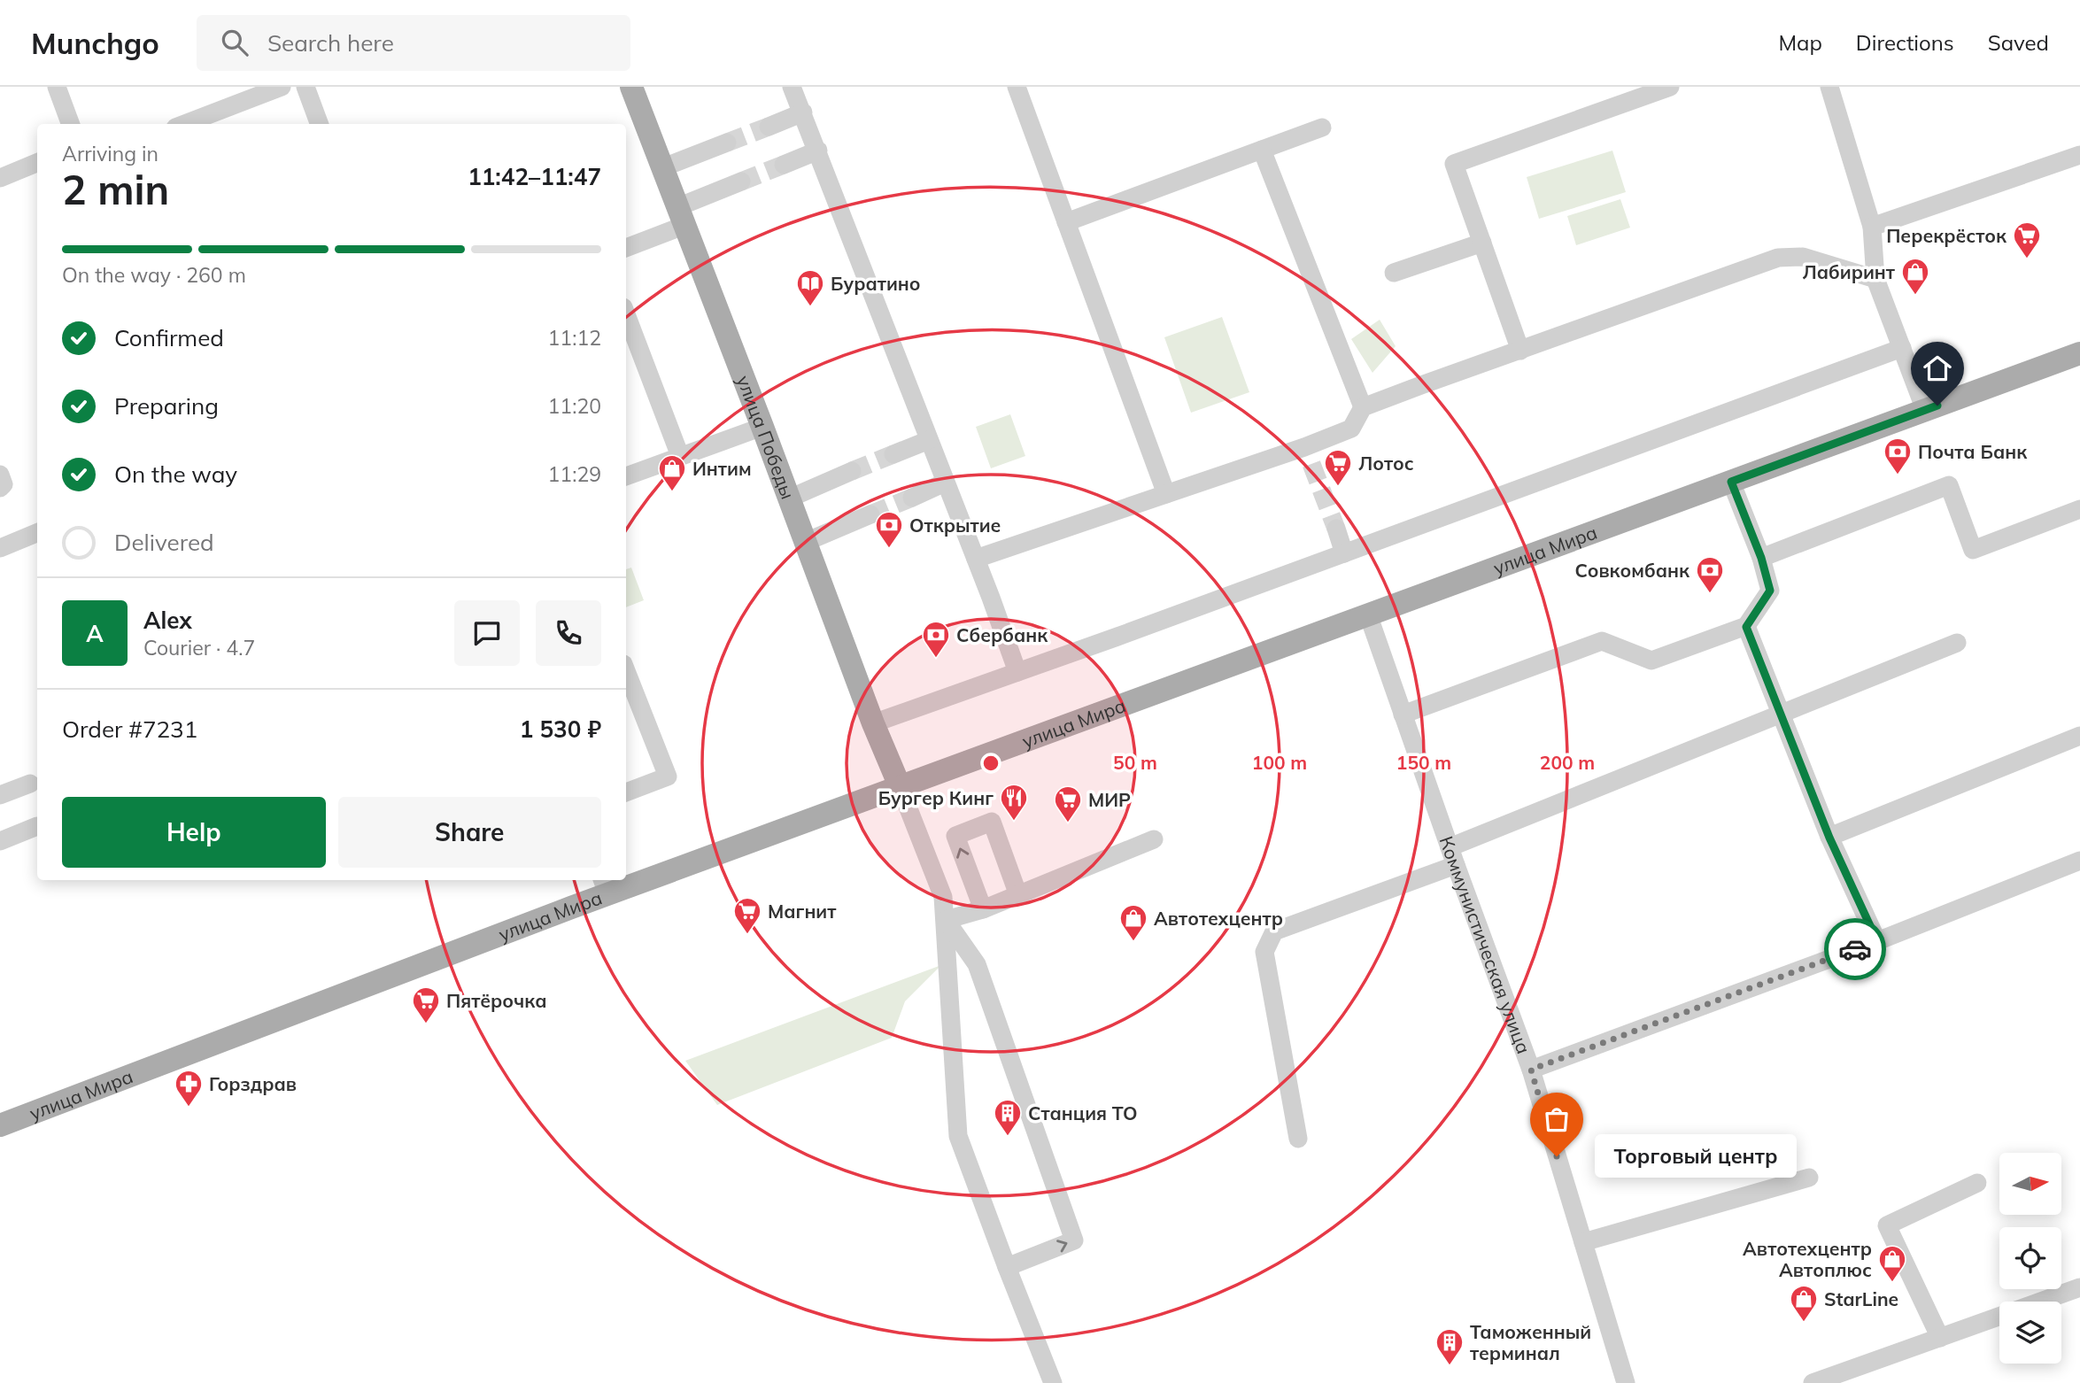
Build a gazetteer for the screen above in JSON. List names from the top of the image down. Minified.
{"streets":{"main road":["улица Победы","улица Мира"],"street":["Коммунистическая улица"]},"crossings":[["улица Победы","улица Мира"],["улица Мира","Коммунистическая улица"]],"places":{"supermarket":["Перекрёсток","Лотос","МИР","Магнит","Пятёрочка"],"shop":["Лабиринт","Интим","Автотехцентр","Автотехцентр Автоплюс","StarLine"],"library":["Буратино"],"bank":["Почта Банк","Открытие","Совкомбанк","Сбербанк"],"restaurant":["Бургер Кинг"],"pharmacy":["Горздрав"],"building":["Станция ТО","Таможенный терминал"],"other":["Торговый центр"]},"north":"right","page":{"header":"Munchgo","search":"Search here","nav":["Map","Directions","Saved"],"heading":["2 min","Arriving in","11:42–11:47"],"panel":["Alex","Courier · 4.7","Order #7231","1 530 ₽"],"bar":"On the way · 260 m","list":[["Confirmed","11:12"],["Preparing","11:20"],["On the way","11:29"],"Delivered"],"round":"A","buttons":["Help","Share"],"bubble":"Торговый центр"},"rings":["50 m","100 m","150 m","200 m"]}
